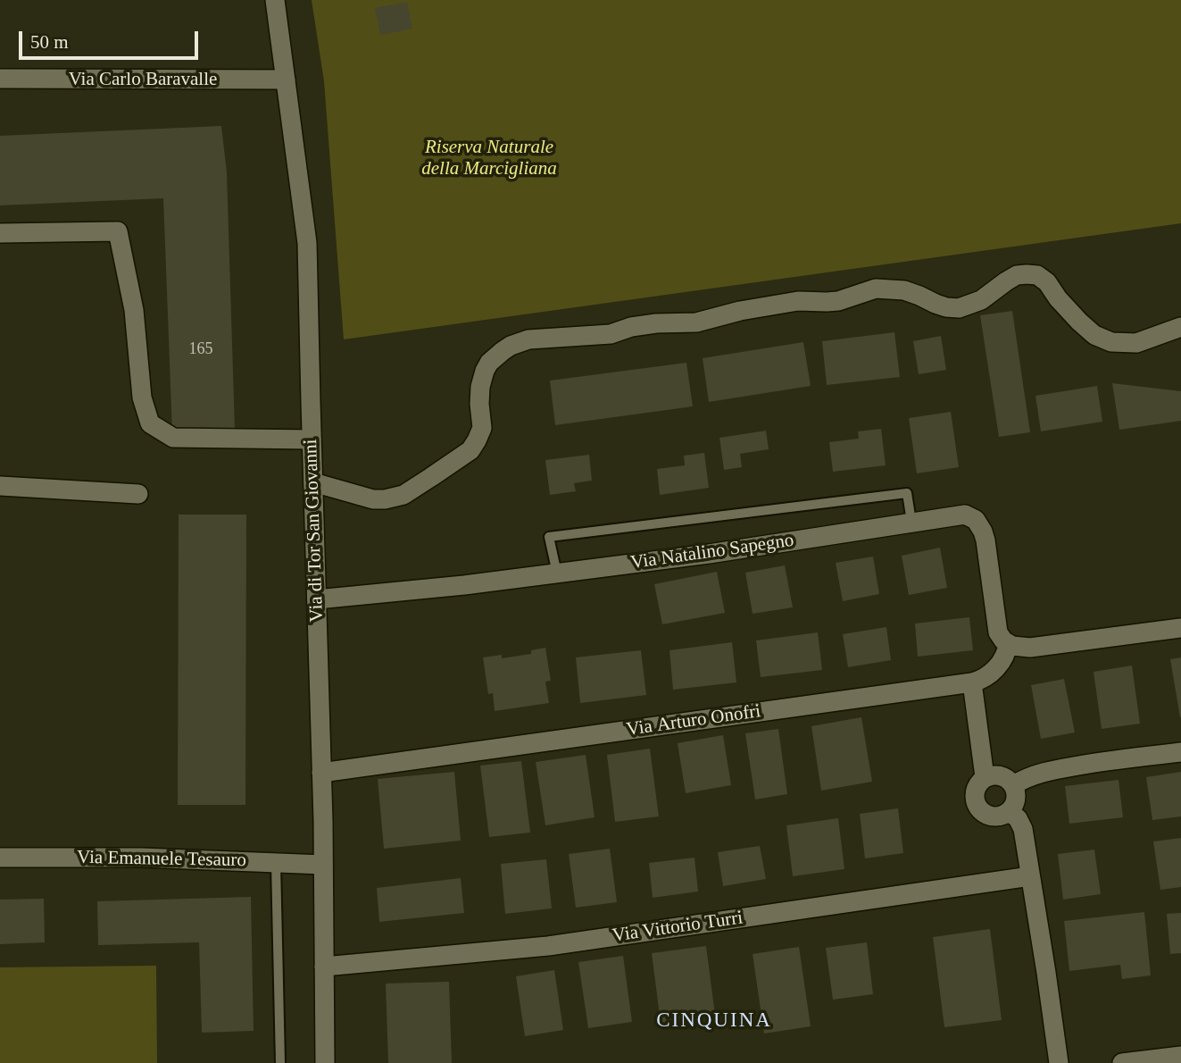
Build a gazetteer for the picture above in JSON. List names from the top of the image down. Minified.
{"streets":{"street":["Via Carlo Baravalle","Via di Tor San Giovanni","Via Natalino Sapegno","Via Arturo Onofri","Via Emanuele Tesauro","Via Vittorio Turri"]},"crossings":[["Via Carlo Baravalle","Via di Tor San Giovanni"],["Via di Tor San Giovanni","Via Natalino Sapegno"],["Via di Tor San Giovanni","Via Arturo Onofri"],["Via di Tor San Giovanni","Via Emanuele Tesauro"],["Via di Tor San Giovanni","Via Vittorio Turri"]],"districts":["CINQUINA"],"parks":["Riserva Naturale della Marcigliana"],"house_numbers":["165"],"scale_bar":"50 m"}
